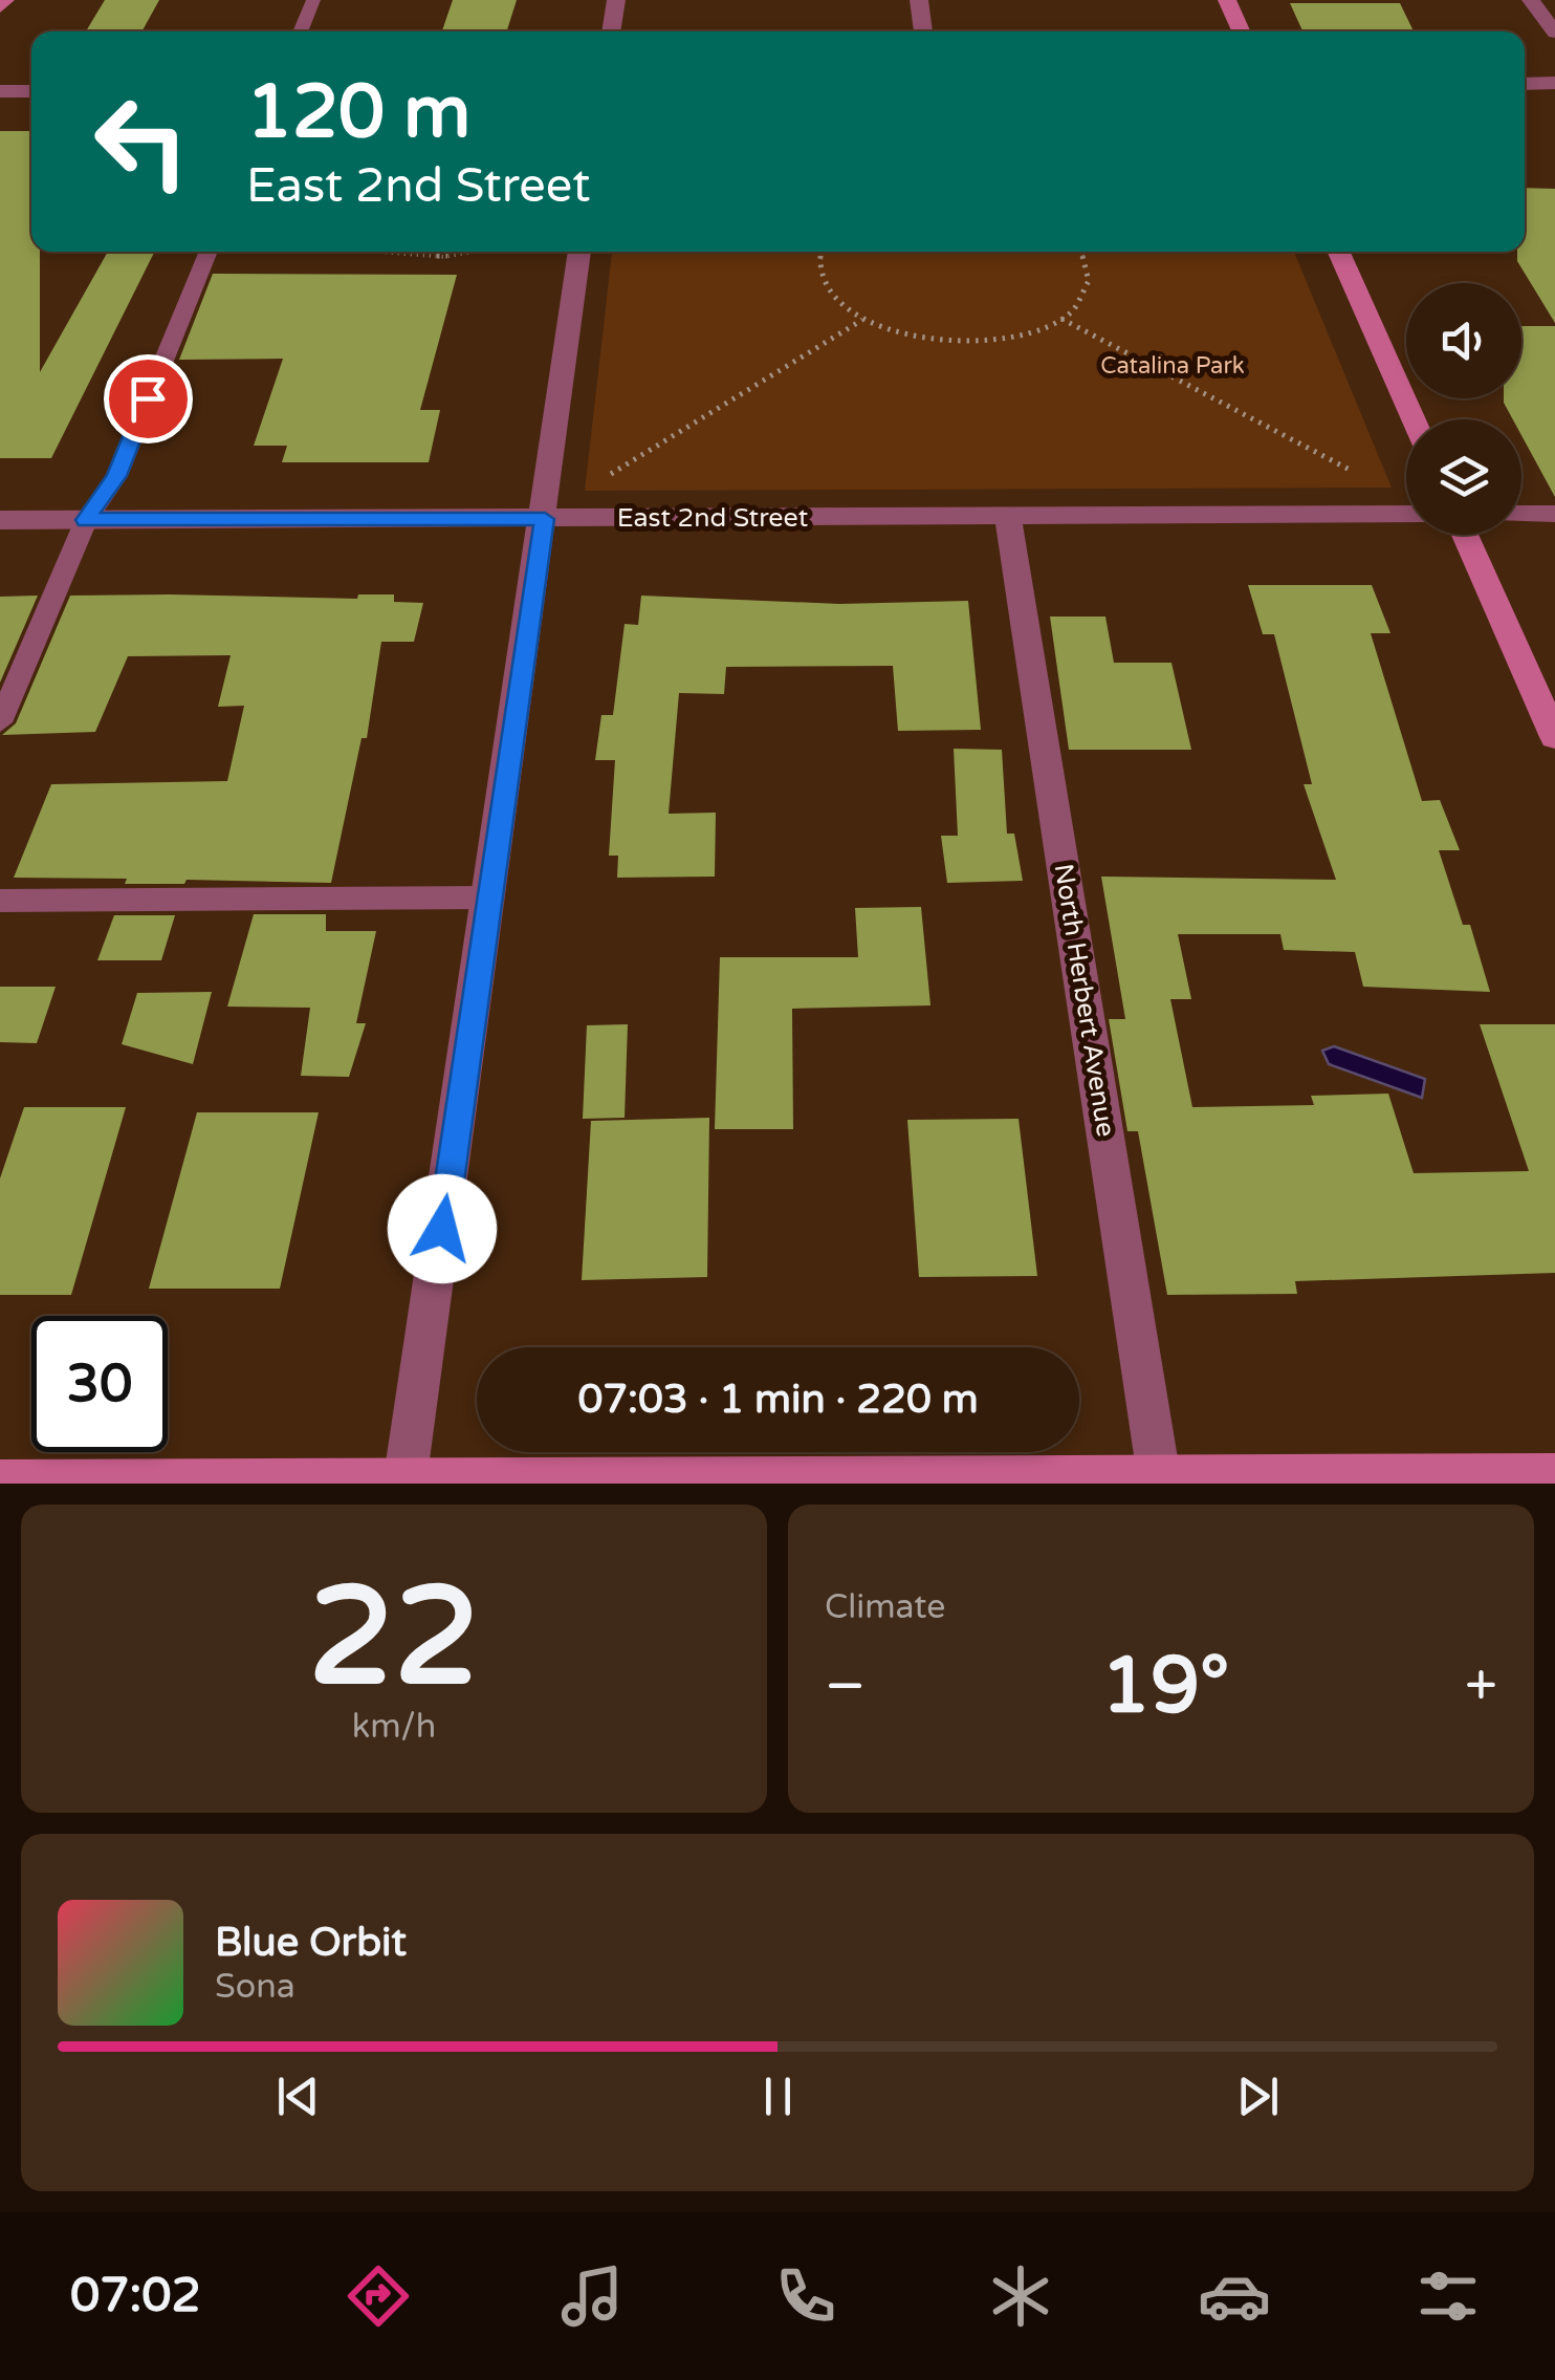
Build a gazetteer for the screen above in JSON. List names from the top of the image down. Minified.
{"streets":{"street":["East 2nd Street","North Herbert Avenue"]},"crossings":[["East 2nd Street","North Herbert Avenue"]],"parks":["Catalina Park"],"page":{"turn":["120 m","East 2nd Street"],"limit":"30","trip":"07:03 · 1 min · 220 m","tile":[["22","km/h"],"Climate"],"heat":["−","19°","+"],"song":["Blue Orbit","Sona"],"tabs":"07:02"}}
